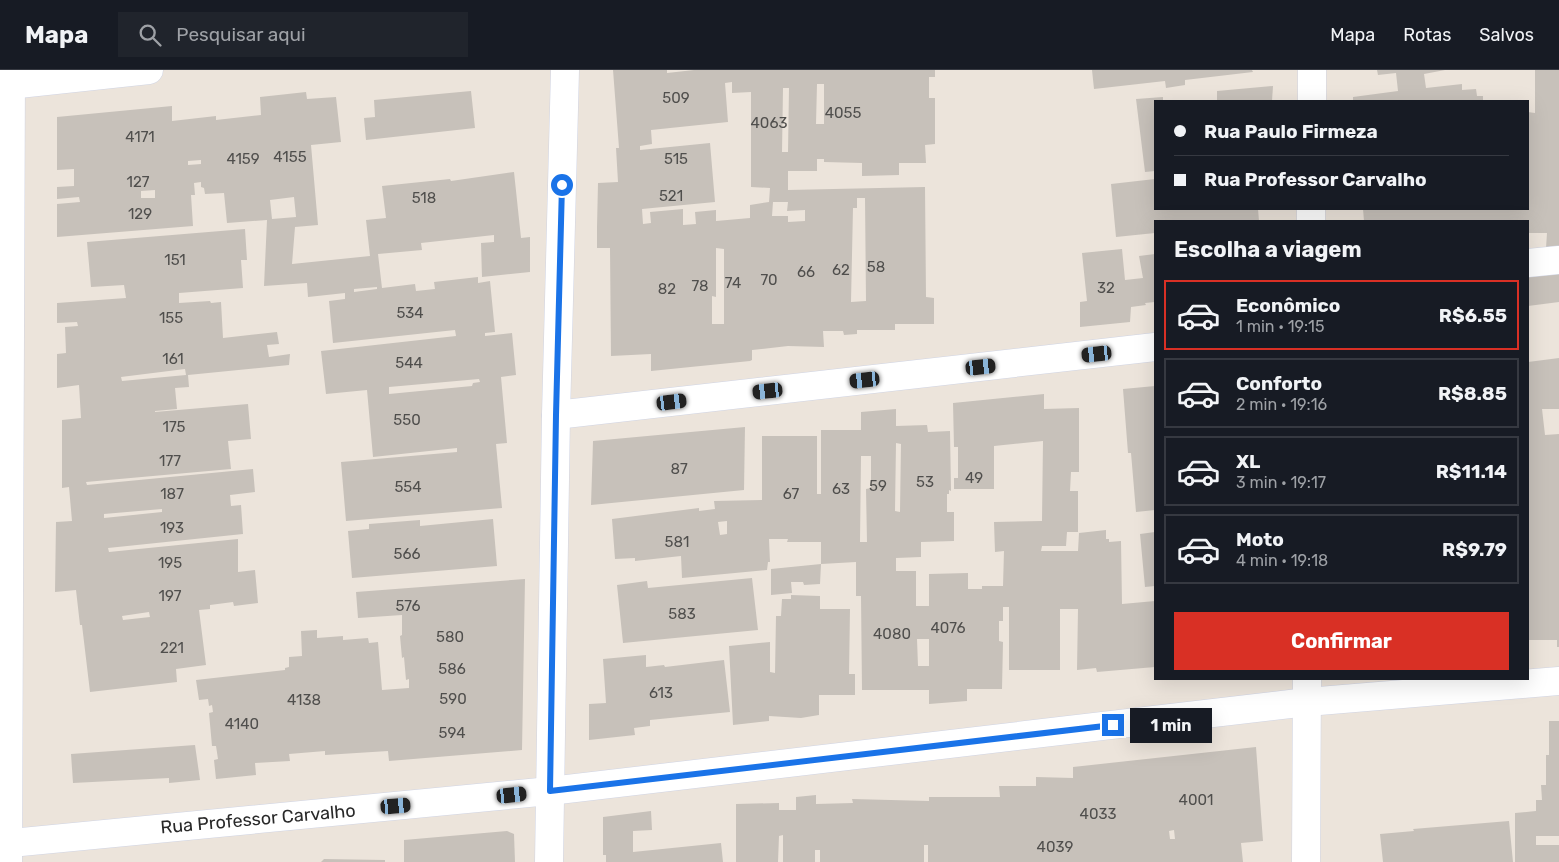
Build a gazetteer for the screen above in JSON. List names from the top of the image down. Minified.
{"streets":{"street":["Rua Professor Carvalho"]},"house_numbers":["509","4055","4063","4171","4155","4159","515","127","521","518","129","151","58","62","66","70","74","78","32","82","534","155","161","544","550","175","177","87","49","53","59","554","63","187","67","193","581","566","195","197","576","583","4076","4080","580","221","586","613","590","4138","4140","594","4001","4033","4039"],"page":{"header":"Mapa","search":"Pesquisar aqui","nav":["Mapa","Rotas","Salvos"],"banner":["Rua Paulo Firmeza","Rua Professor Carvalho"],"heading":"Escolha a viagem","list":[{"name":"Econômico","note":"1 min · 19:15","value":"R$6.55"},{"name":"Conforto","note":"2 min · 19:16","value":"R$8.85"},{"name":"XL","note":"3 min · 19:17","value":"R$11.14"},{"name":"Moto","note":"4 min · 19:18","value":"R$9.79"}],"buttons":"Confirmar","bubble":"1 min"}}
